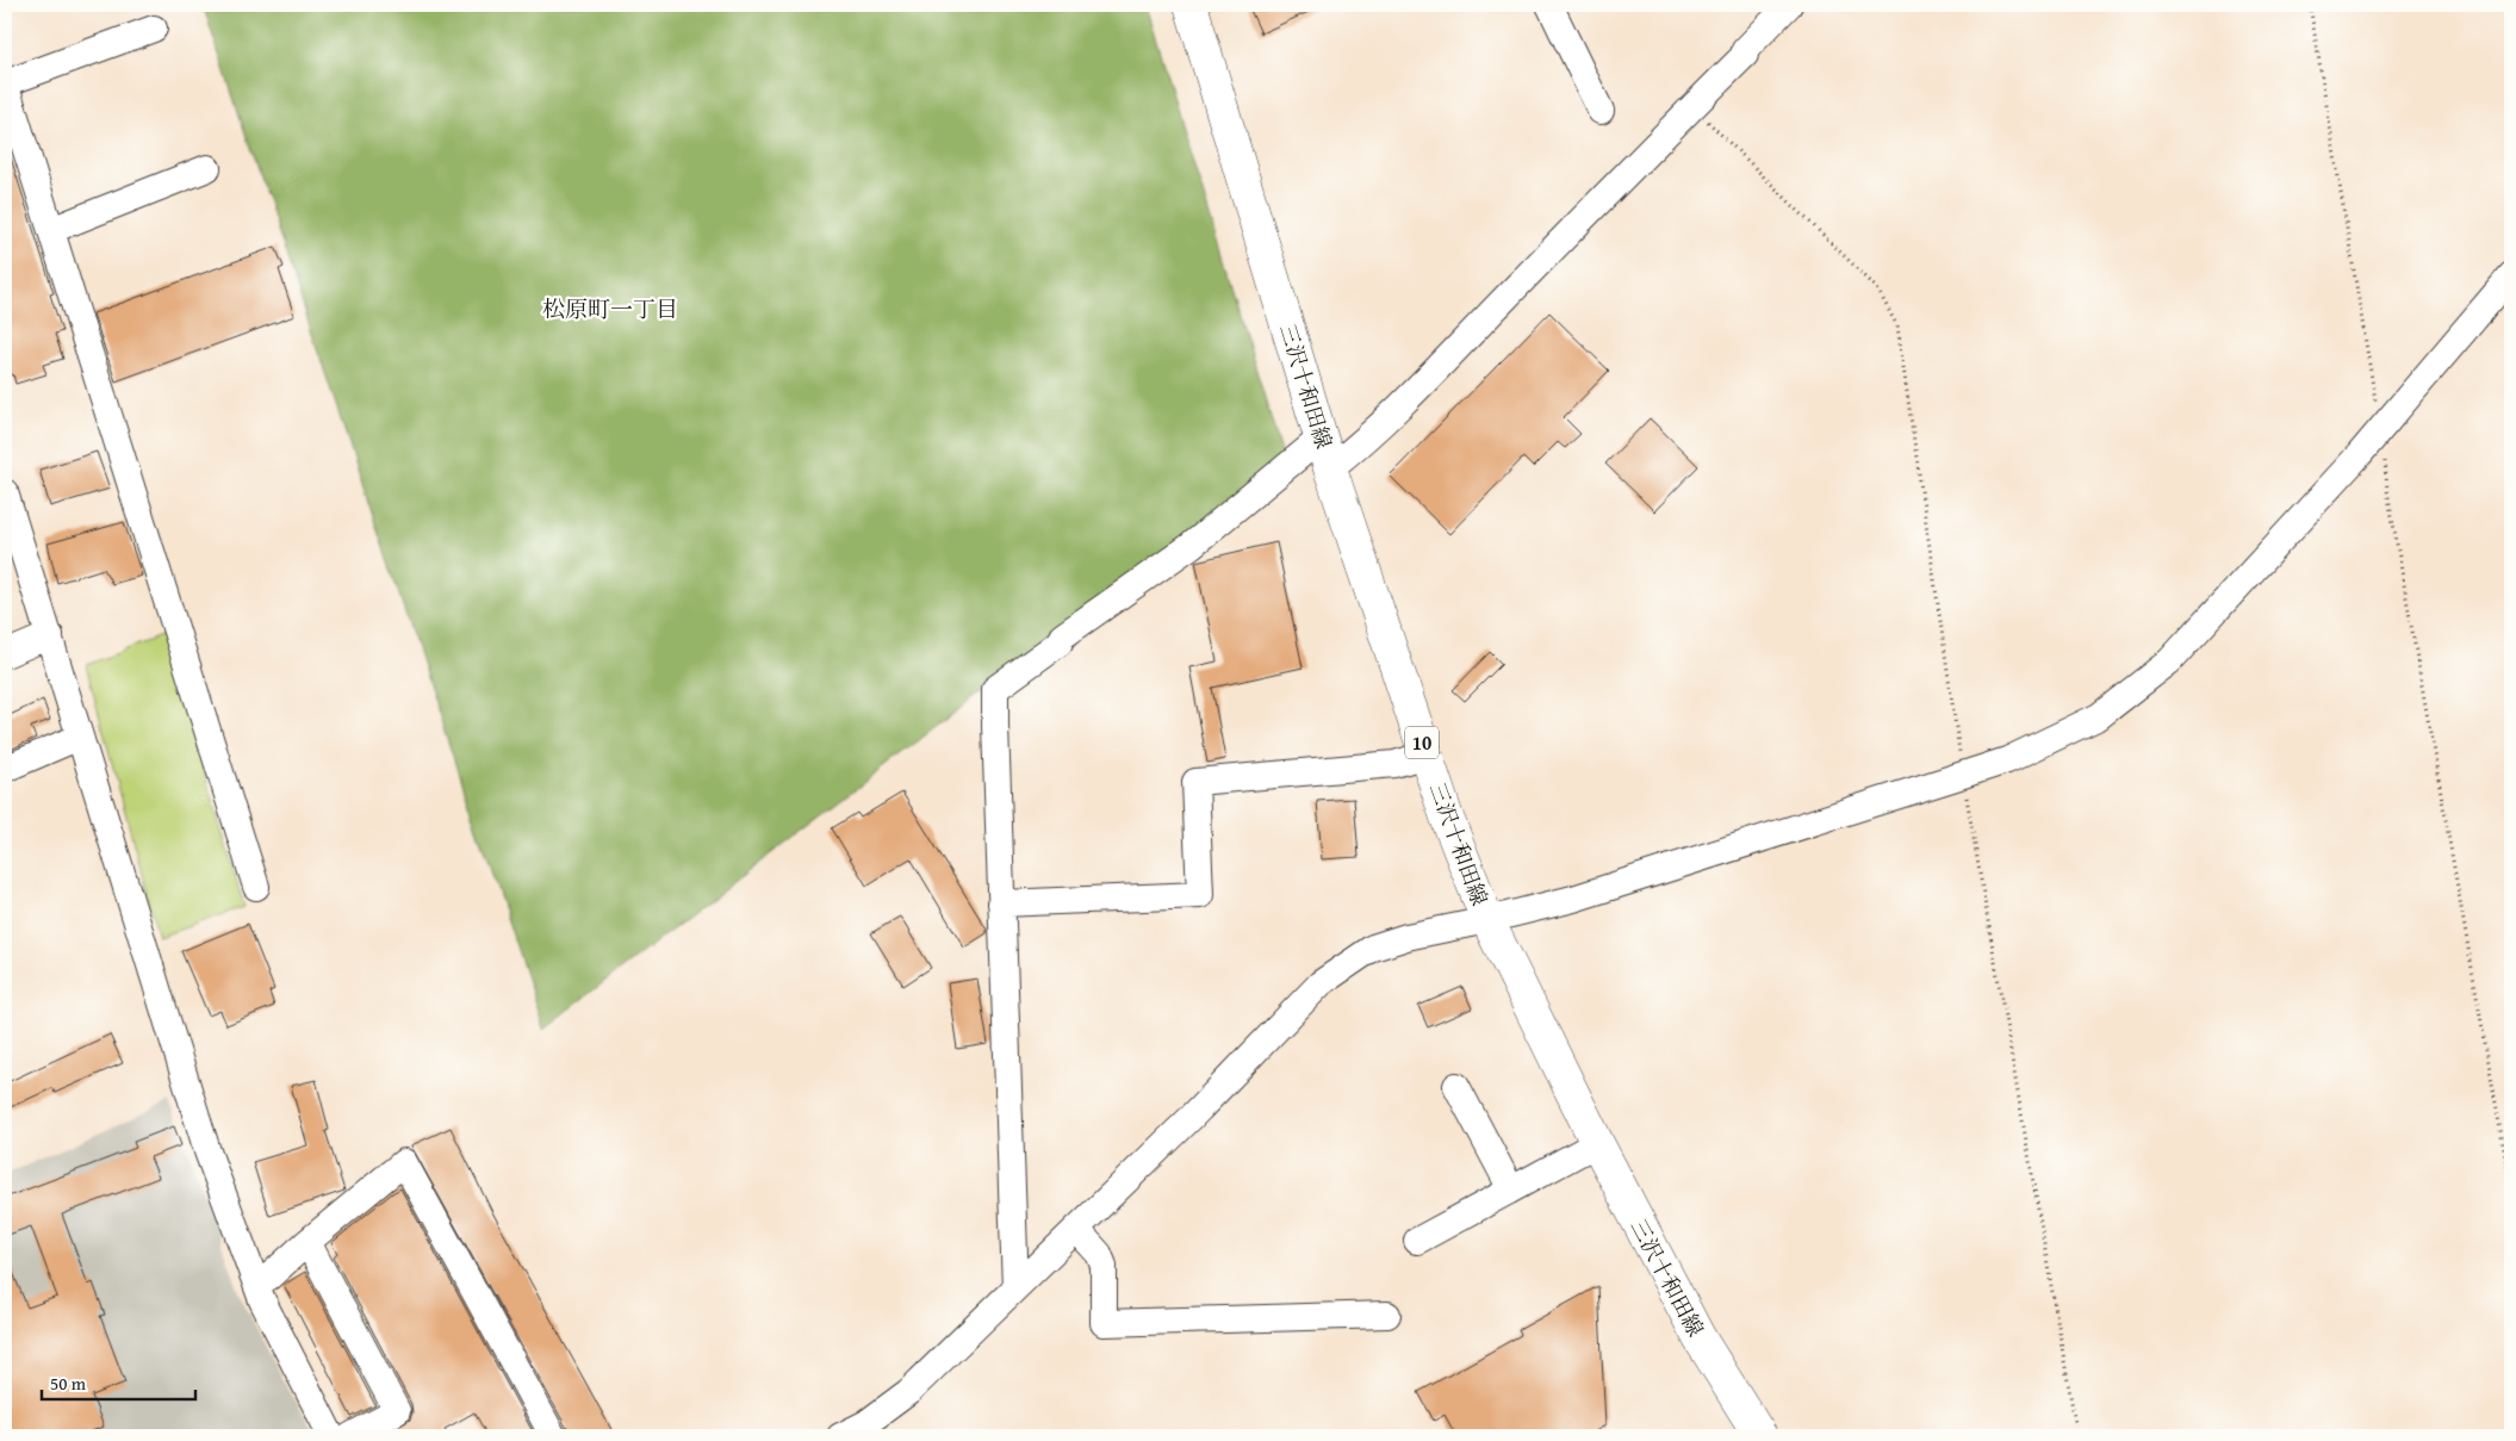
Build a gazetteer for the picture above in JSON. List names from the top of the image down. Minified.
{"streets":{"main road":["三沢十和田線","10"]},"districts":["松原町一丁目"],"scale_bar":"50 m"}
